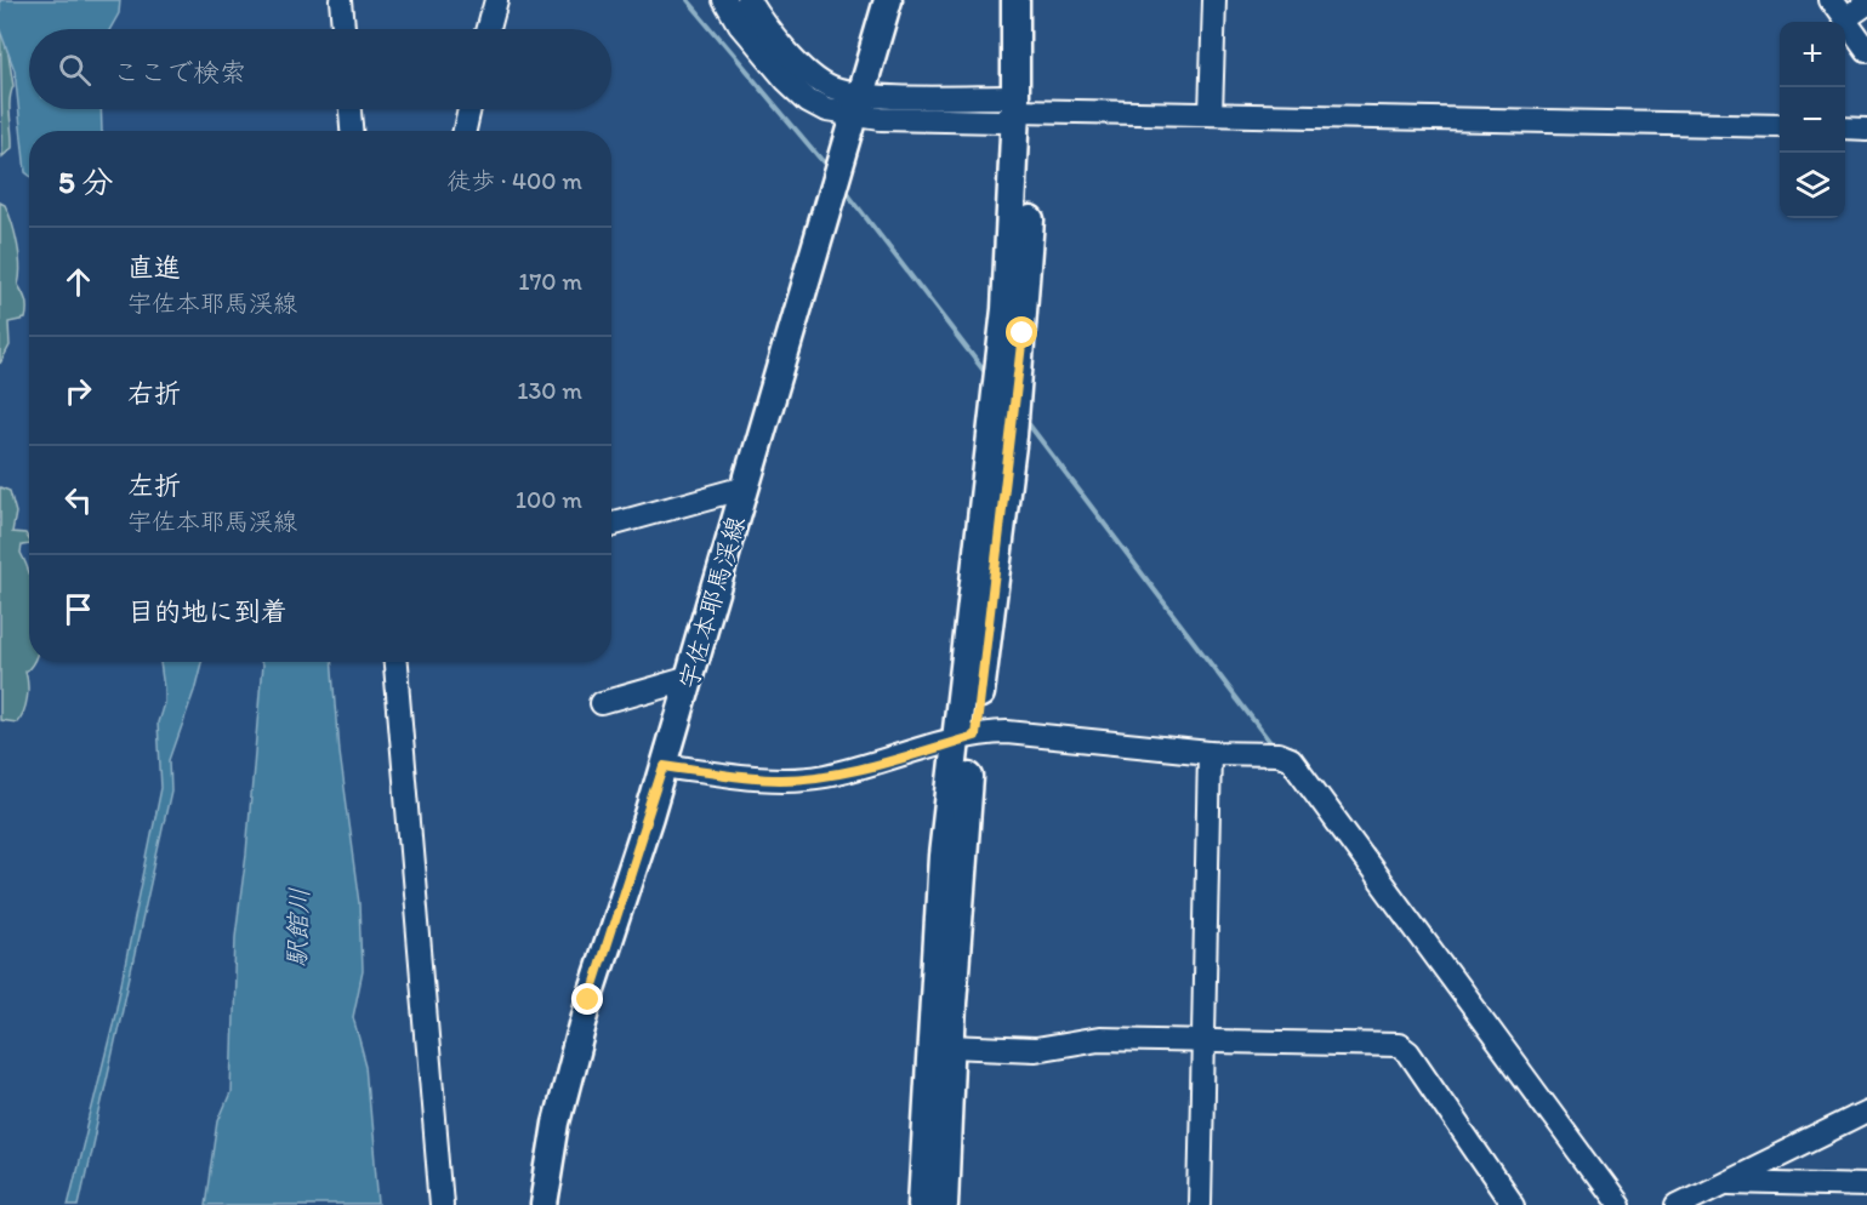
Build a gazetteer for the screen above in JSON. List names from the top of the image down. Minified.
{"streets":{"main road":["宇佐本耶馬渓線"]},"water":["駅館川"],"page":{"map_buttons":["+","−"],"search":"ここで検索","heading":["5 分","徒歩 · 400 m"],"list":[["直進","宇佐本耶馬渓線","170 m"],["右折","130 m"],["左折","宇佐本耶馬渓線","100 m"],"目的地に到着"]}}
